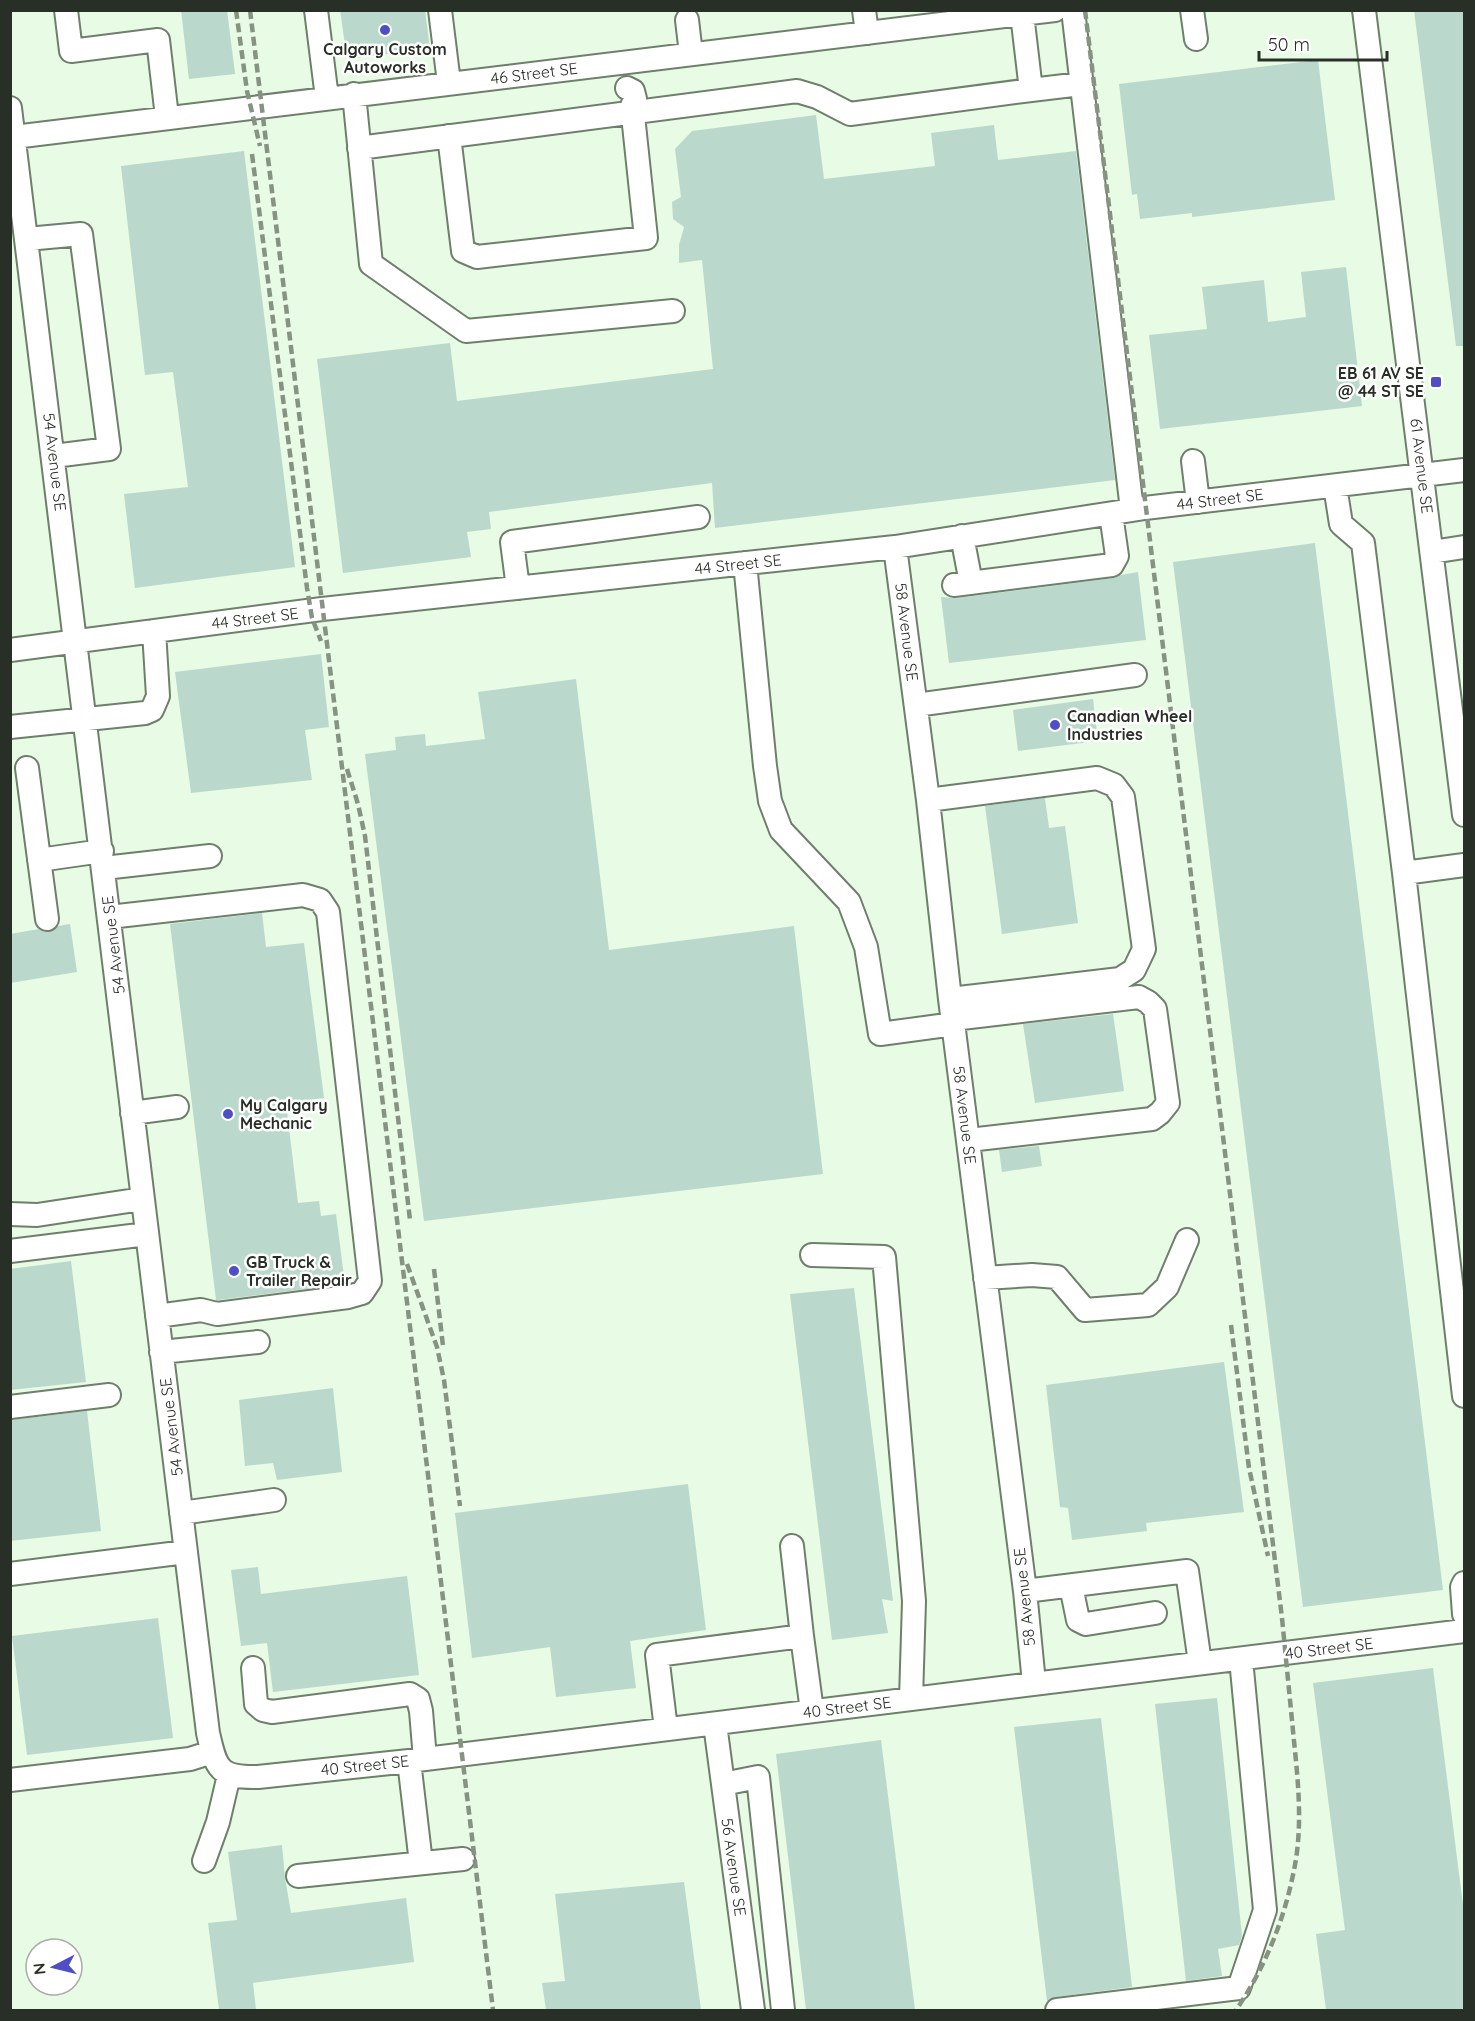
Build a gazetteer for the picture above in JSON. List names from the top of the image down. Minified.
{"streets":{"street":["46 Street SE","54 Avenue SE","61 Avenue SE","44 Street SE","58 Avenue SE","40 Street SE","56 Avenue SE"]},"crossings":[["46 Street SE","54 Avenue SE"],["54 Avenue SE","44 Street SE"],["54 Avenue SE","40 Street SE"],["61 Avenue SE","44 Street SE"],["44 Street SE","58 Avenue SE"],["58 Avenue SE","40 Street SE"],["40 Street SE","56 Avenue SE"]],"places":{"other":["Calgary Custom Autoworks","Canadian Wheel Industries","My Calgary Mechanic","GB Truck & Trailer Repair"],"transit":["EB 61 AV SE @ 44 ST SE"]},"scale_bar":"50 m","north":"left"}
